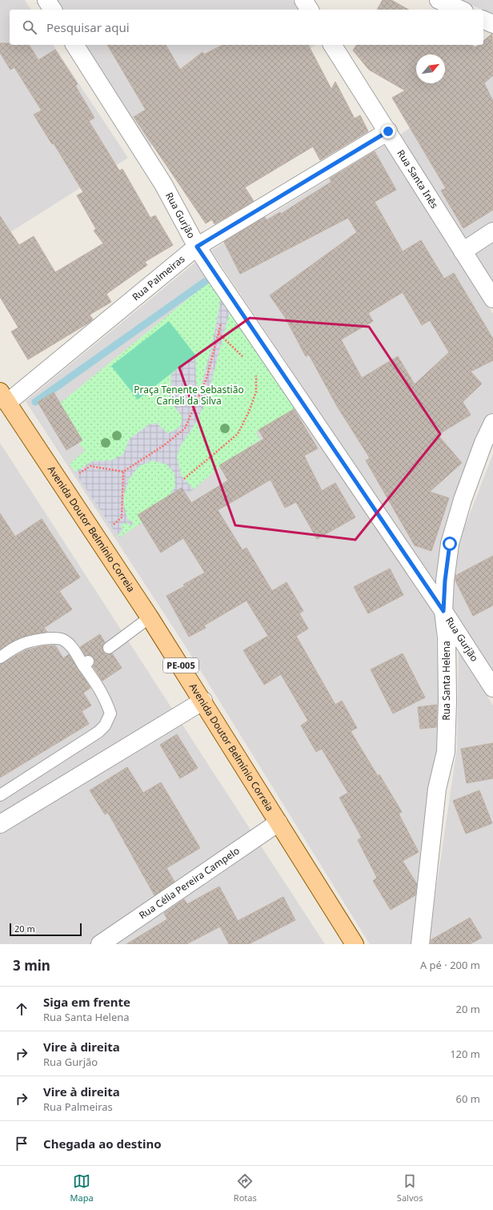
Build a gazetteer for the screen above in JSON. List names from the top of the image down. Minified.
{"streets":{"main road":["Avenida Doutor Belmínio Correia","PE-005"],"street":["Rua Santa Inês","Rua Gurjão","Rua Palmeiras","Rua Santa Helena","Rua Célia Pereira Campelo"]},"crossings":[["Rua Santa Inês","Rua Palmeiras"],["Rua Gurjão","Rua Palmeiras"],["Rua Gurjão","Rua Santa Helena"],["Rua Palmeiras","Avenida Doutor Belmínio Correia"],["Avenida Doutor Belmínio Correia","Rua Célia Pereira Campelo"]],"parks":["Praça Tenente Sebastião Carieli da Silva"],"scale_bar":"20 m","north":"top right","page":{"search":"Pesquisar aqui","scale":"20 m","heading":["3 min","A pé · 200 m"],"list":[["Siga em frente","Rua Santa Helena","20 m"],["Vire à direita","Rua Gurjão","120 m"],["Vire à direita","Rua Palmeiras","60 m"],"Chegada ao destino"],"nav":["Mapa","Rotas","Salvos"]}}
